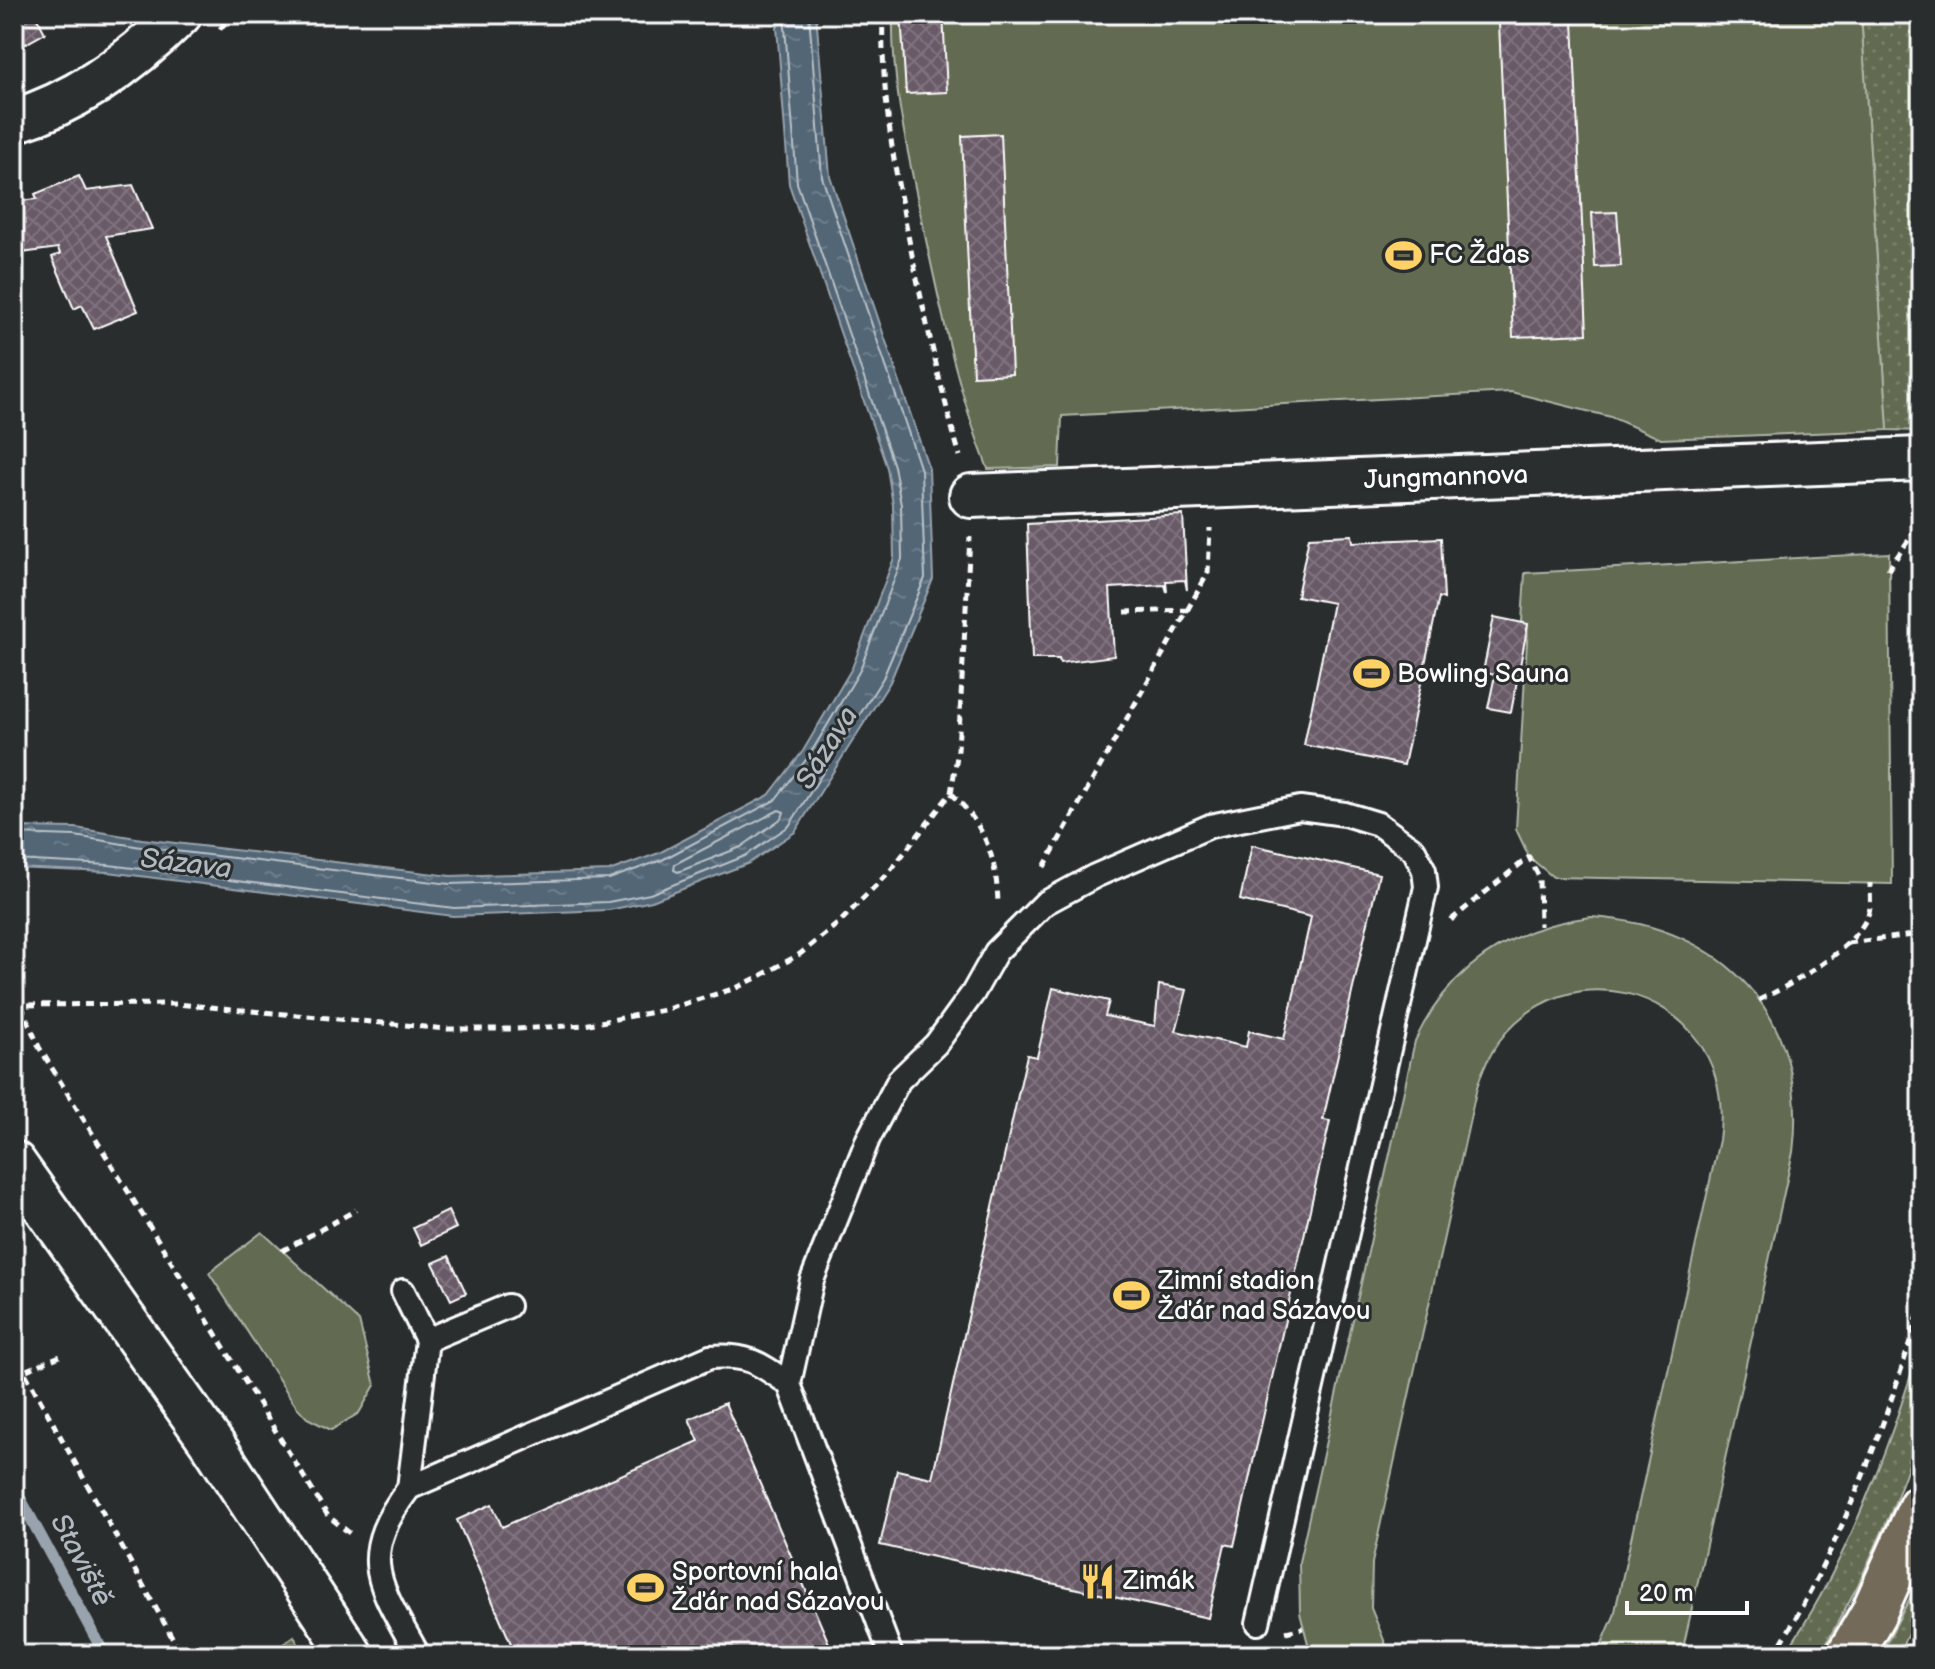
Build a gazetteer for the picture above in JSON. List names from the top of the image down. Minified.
{"streets":{"street":["Jungmannova"]},"water":["Sázava","Staviště"],"places":{"sports":["FC Žďas","Bowling Sauna","Zimní stadion Žďár nad Sázavou","Sportovní hala Žďár nad Sázavou"],"restaurant":["Zimák"]},"scale_bar":"20 m"}
